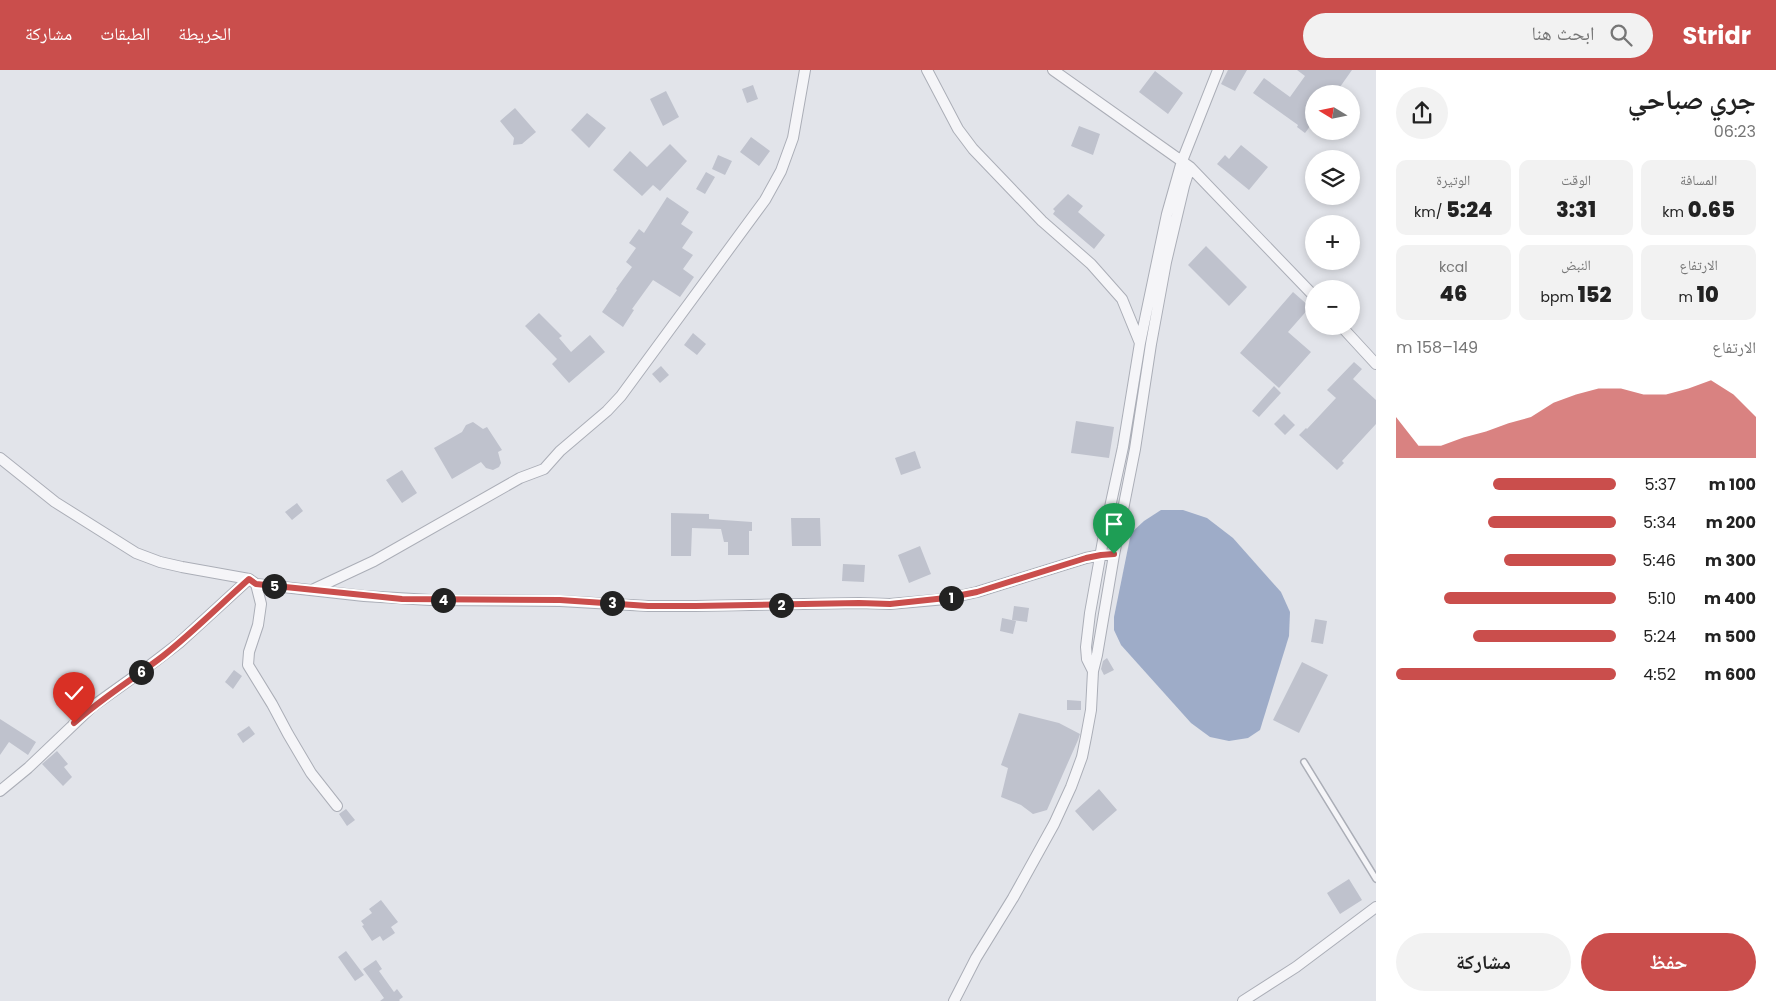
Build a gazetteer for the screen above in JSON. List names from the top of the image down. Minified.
{"north":"left","page":{"header":"Stridr","search":"ابحث هنا","nav":["الخريطة","الطبقات","مشاركة"],"heading":["جري صباحي","06:23"],"map_buttons":["+","−"],"stats":[["المسافة","0.65 km"],["الوقت","3:31"],["الوتيرة","5:24 /km"],["الارتفاع","10 m"],["النبض","152 bpm"],["kcal","46"]],"chart":["الارتفاع","149–158 m"],"list":[{"name":"100 m","note":"5:37"},{"name":"200 m","note":"5:34"},{"name":"300 m","note":"5:46"},{"name":"400 m","note":"5:10"},{"name":"500 m","note":"5:24"},{"name":"600 m","note":"4:52"}],"pins":["5","1","4","3","2","6"],"buttons":["حفظ","مشاركة"]}}
